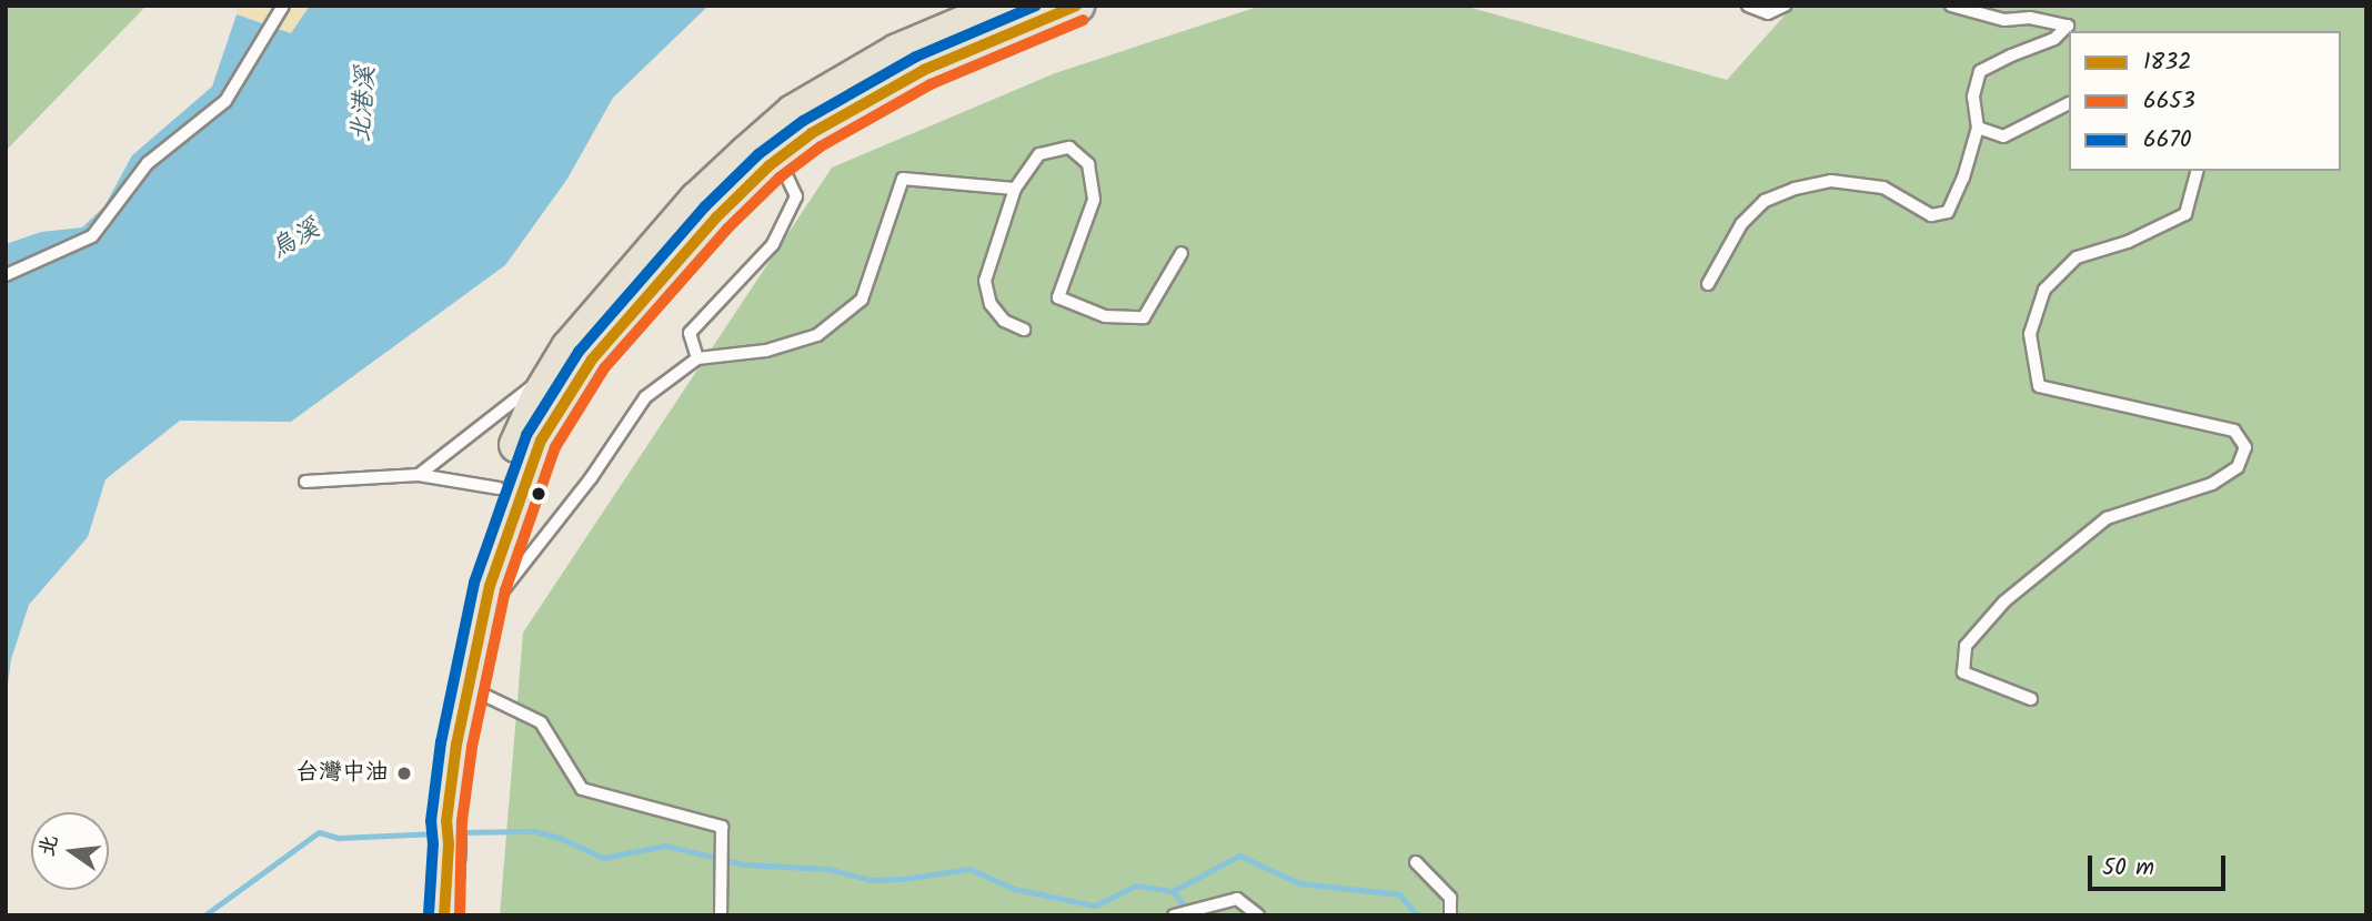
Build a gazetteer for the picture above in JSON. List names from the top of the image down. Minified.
{"water":["北港溪","烏溪"],"places":["台灣中油"],"lines":["transit line 1832","transit line 6670","transit line 6653"],"legend":["1832","6653","6670"],"scale_bar":"50 m","north":"left"}
